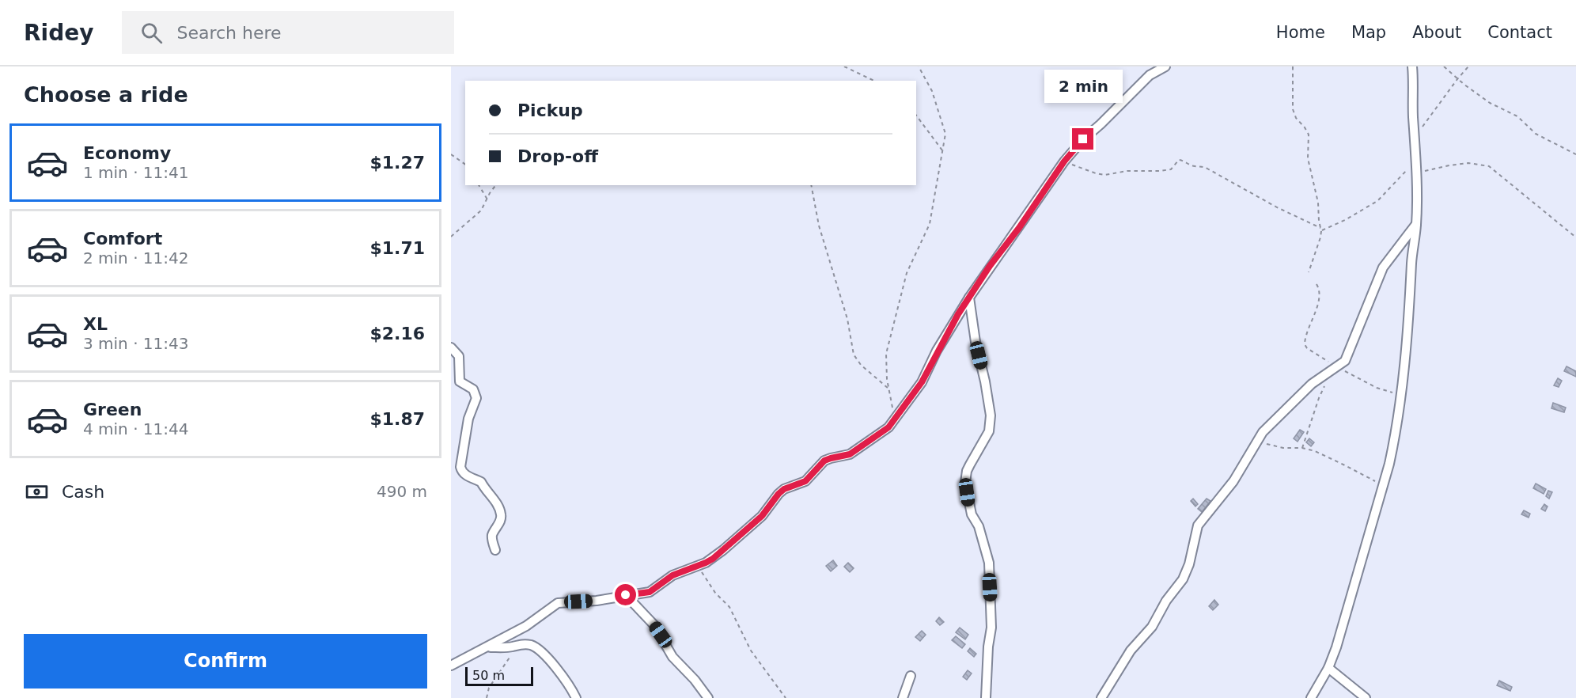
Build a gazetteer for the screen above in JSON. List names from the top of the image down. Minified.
{"scale_bar":"50 m","page":{"header":"Ridey","search":"Search here","nav":["Home","Map","About","Contact"],"heading":"Choose a ride","bubble":"2 min","banner":["Pickup","Drop-off"],"list":[{"name":"Economy","note":"1 min · 11:41","value":"$1.27"},{"name":"Comfort","note":"2 min · 11:42","value":"$1.71"},{"name":"XL","note":"3 min · 11:43","value":"$2.16"},{"name":"Green","note":"4 min · 11:44","value":"$1.87"}],"pay":["Cash","490 m"],"buttons":"Confirm","scale":"50 m"}}
